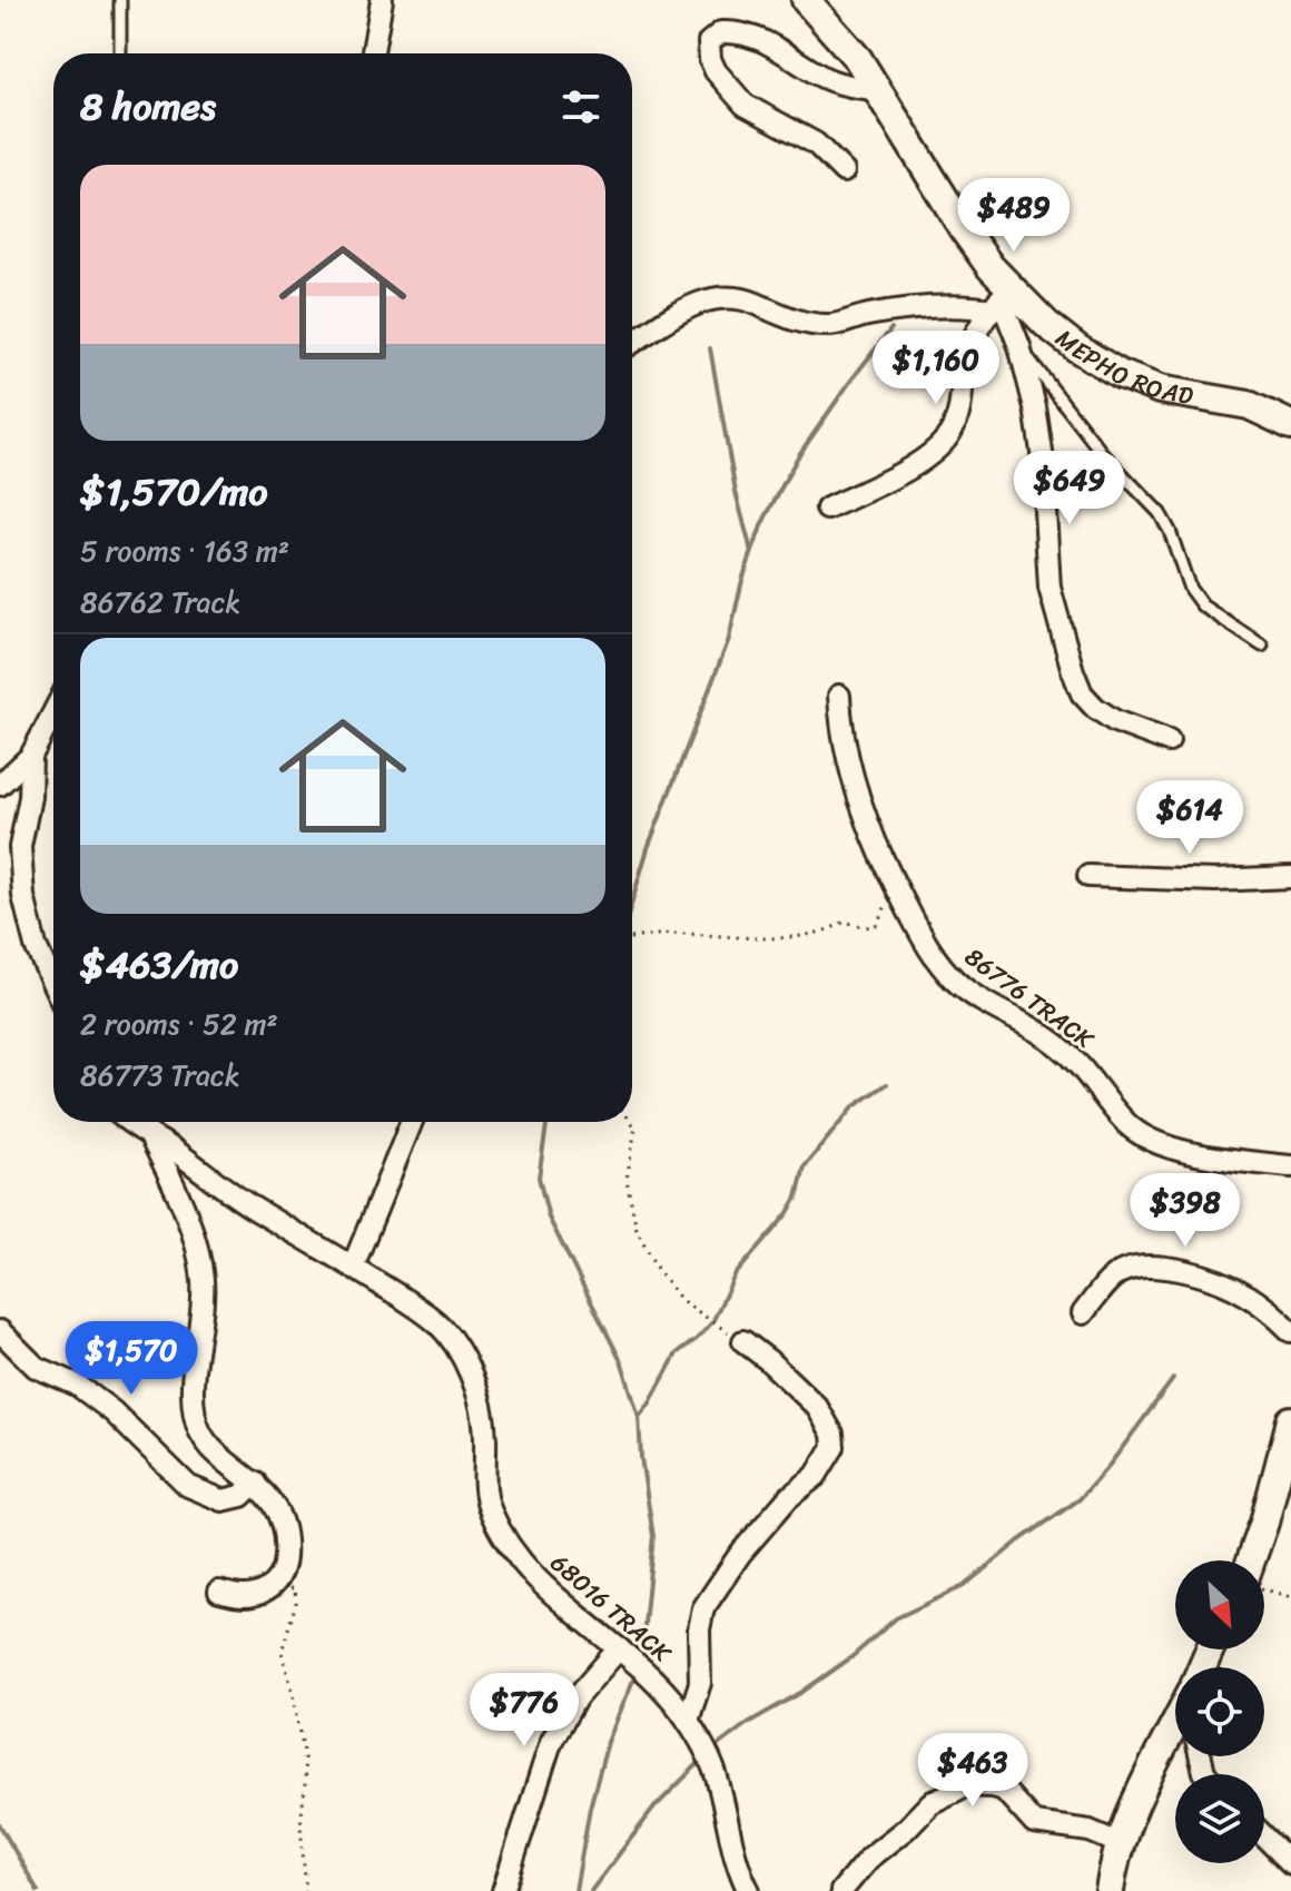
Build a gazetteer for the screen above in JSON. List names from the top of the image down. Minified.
{"streets":{"street":["MEPHO ROAD","86776 TRACK","68016 TRACK"]},"north":"bottom right","page":{"heading":"8 homes","list":[{"name":"$1,570/mo","note":"5 rooms · 163 m² · 86762 Track"},{"name":"$463/mo","note":"2 rooms · 52 m² · 86773 Track"}],"price":["$489","$1,160","$649","$614","$398","$1,570","$776","$463"]}}
